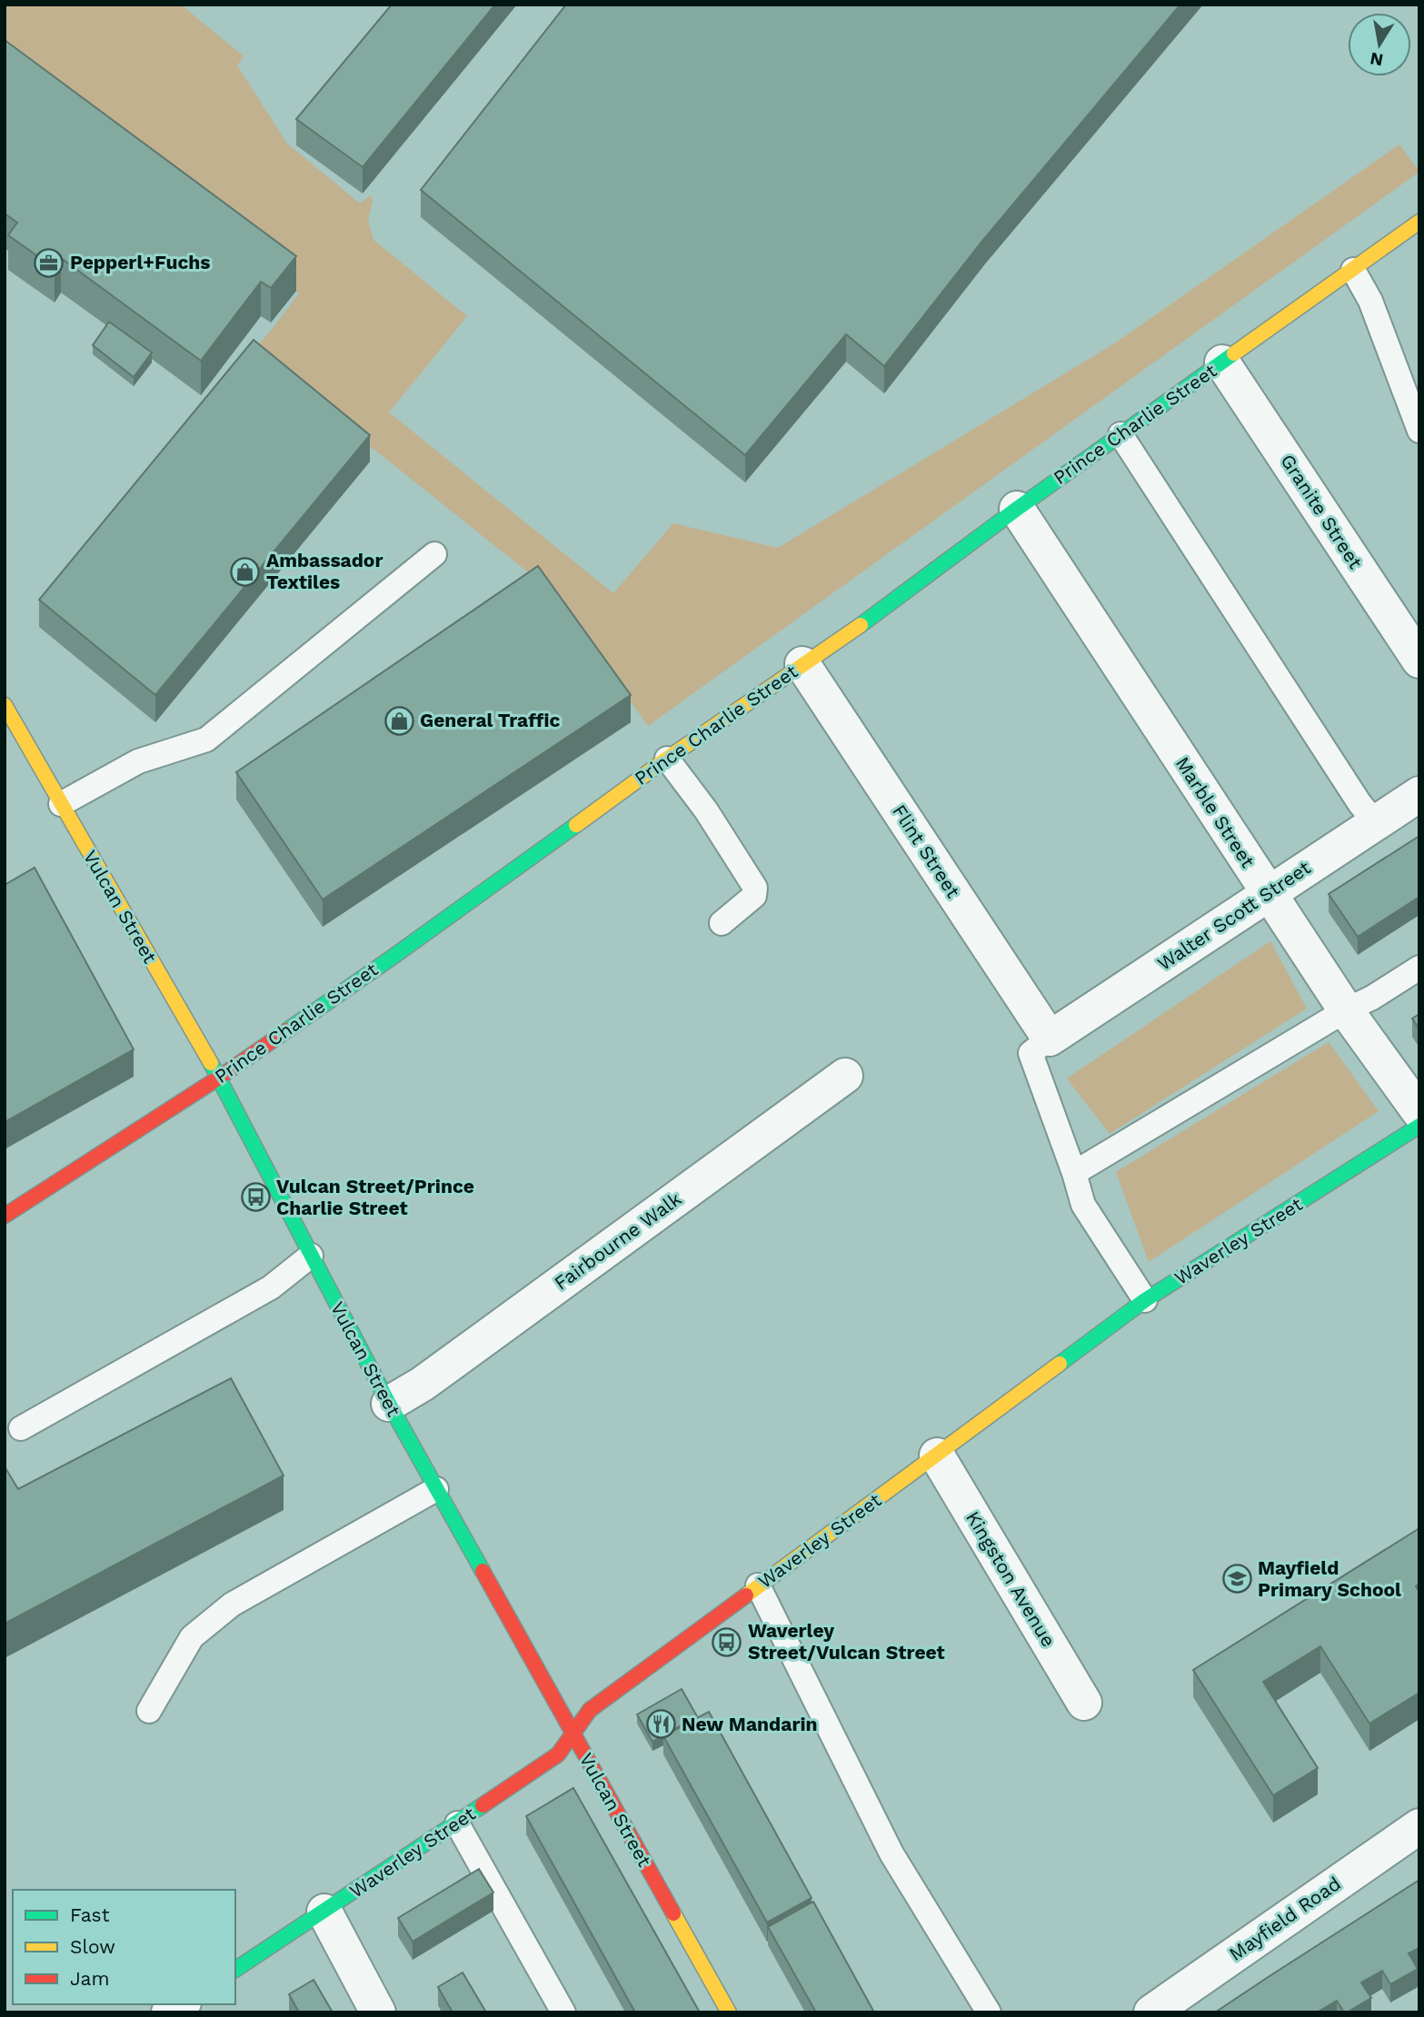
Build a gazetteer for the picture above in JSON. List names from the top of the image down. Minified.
{"streets":{"street":["Prince Charlie Street","Granite Street","Marble Street","Flint Street","Vulcan Street","Walter Scott Street","Fairbourne Walk","Waverley Street","Kingston Avenue","Mayfield Road"]},"crossings":[["Prince Charlie Street","Granite Street"],["Prince Charlie Street","Marble Street"],["Prince Charlie Street","Flint Street"],["Prince Charlie Street","Vulcan Street"],["Marble Street","Walter Scott Street"],["Flint Street","Walter Scott Street"],["Vulcan Street","Fairbourne Walk"],["Vulcan Street","Waverley Street"],["Waverley Street","Kingston Avenue"]],"places":{"office":["Pepperl+Fuchs"],"shop":["Ambassador Textiles","General Traffic"],"bus stop":["Vulcan Street/Prince Charlie Street","Waverley Street/Vulcan Street"],"school or university":["Mayfield Primary School"],"restaurant":["New Mandarin"]},"legend":["Fast","Slow","Jam"],"north":"bottom"}
